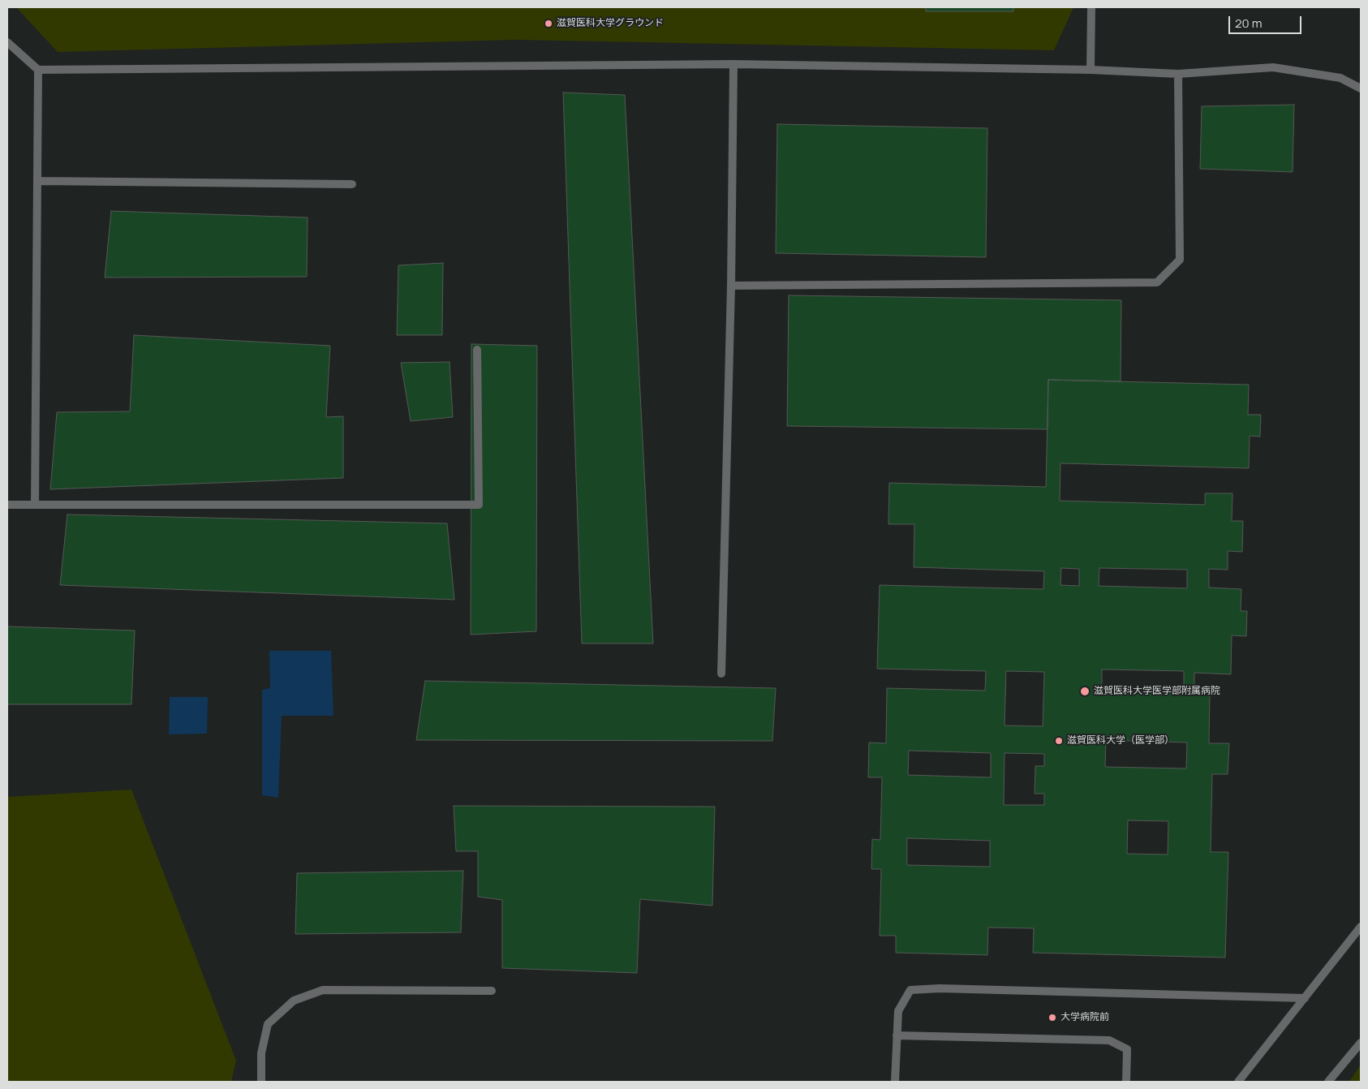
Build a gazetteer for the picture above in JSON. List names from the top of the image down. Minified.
{"places":["滋賀医科大学グラウンド","滋賀医科大学医学部附属病院","滋賀医科大学（医学部）","大学病院前"],"scale_bar":"20 m"}
